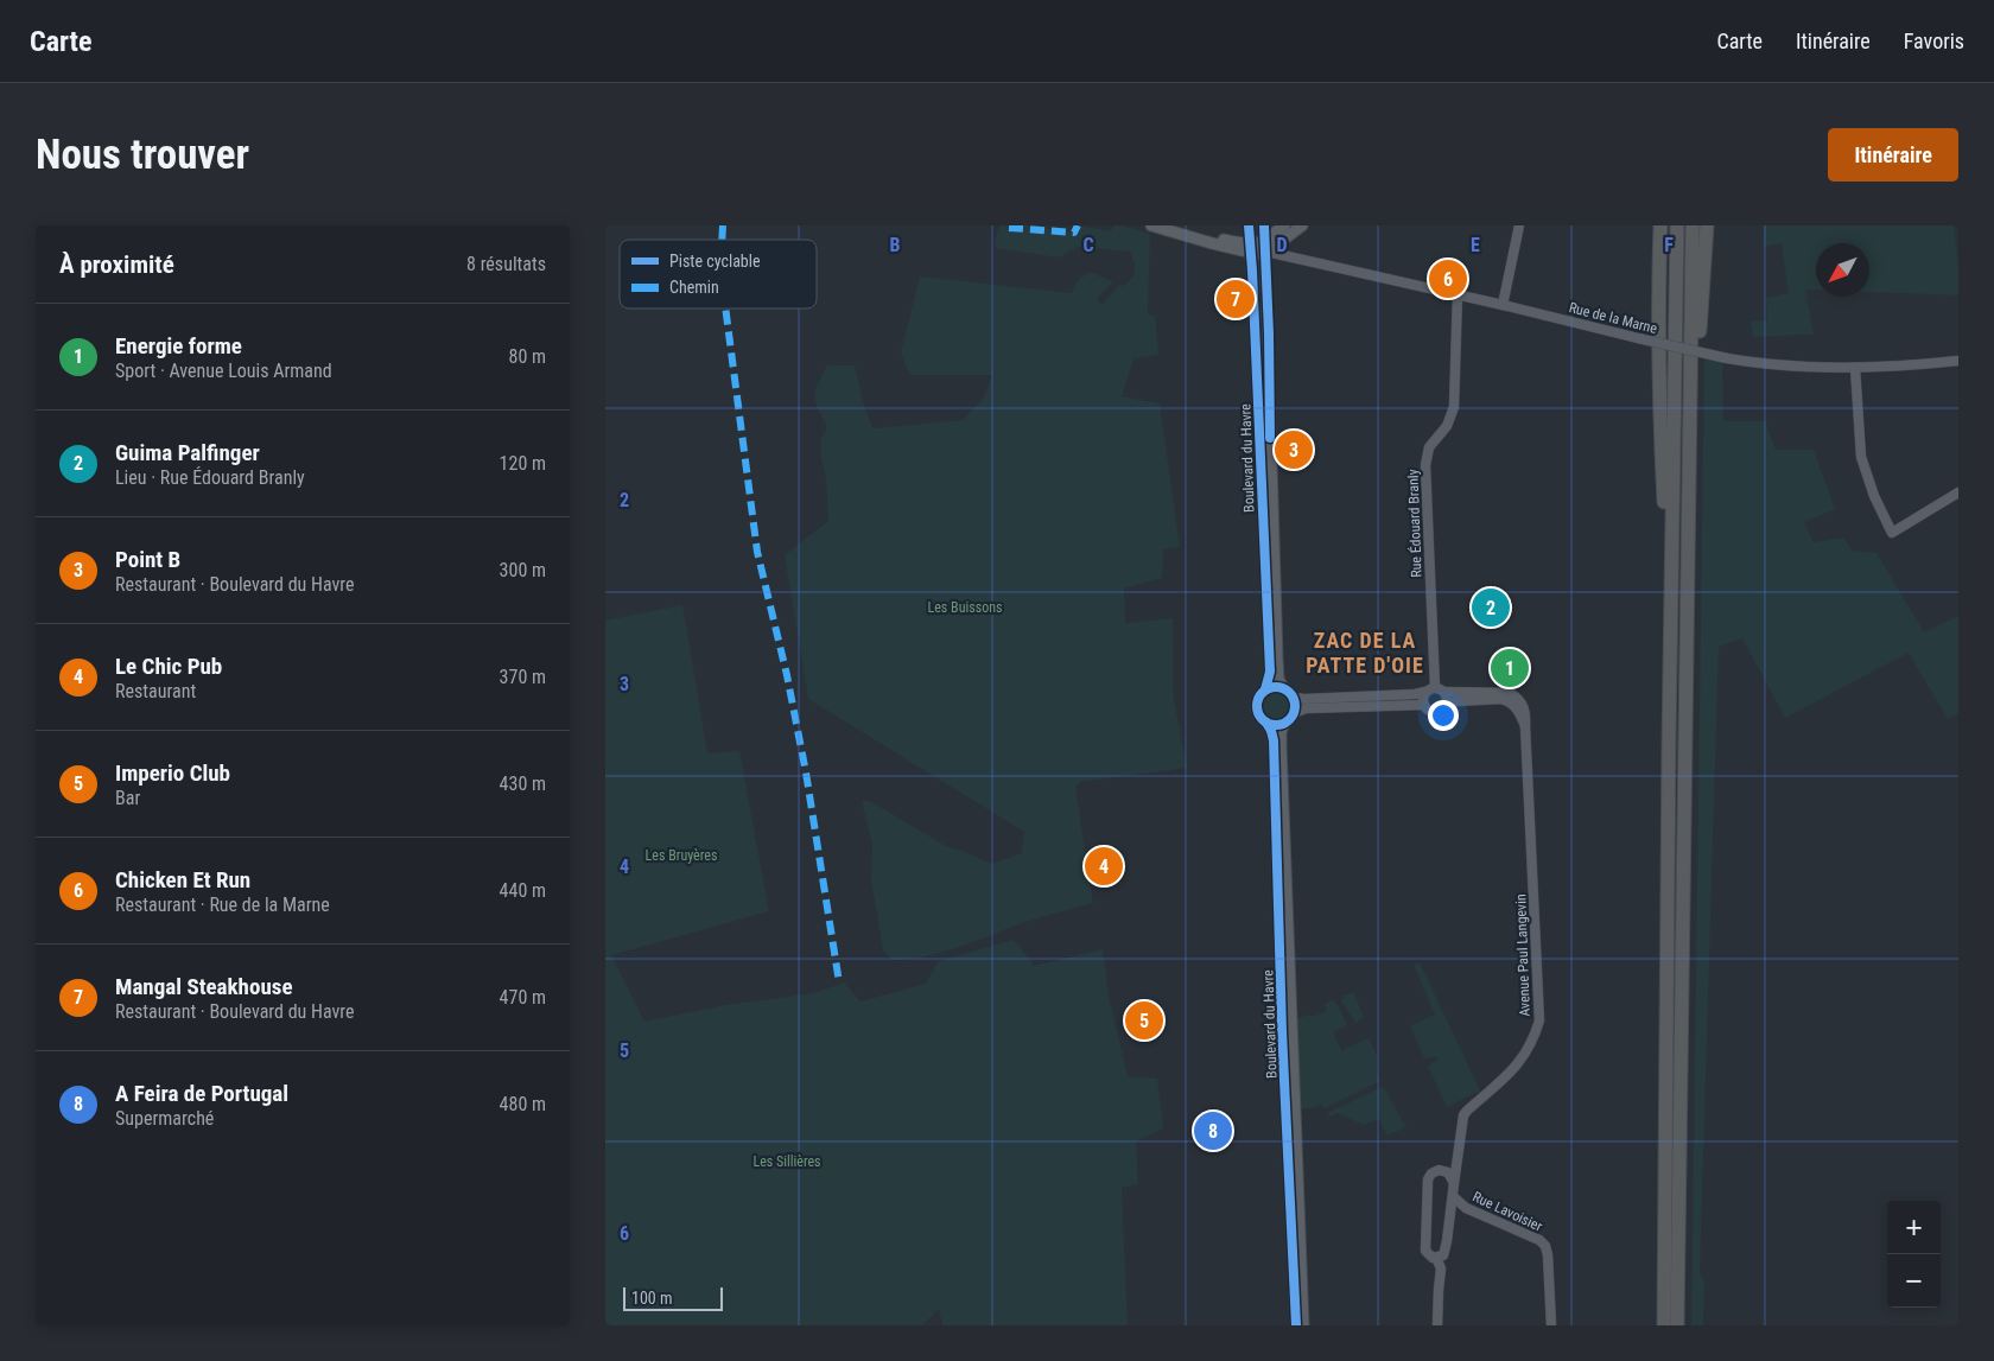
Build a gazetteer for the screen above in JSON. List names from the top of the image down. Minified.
{"streets":{"main road":["Boulevard du Havre"],"street":["Rue de la Marne","Rue Édouard Branly","Avenue Paul Langevin","Rue Lavoisier"]},"crossings":[["Rue de la Marne","Boulevard du Havre"],["Rue de la Marne","Rue Édouard Branly"],["Rue Édouard Branly","Avenue Paul Langevin"],["Avenue Paul Langevin","Rue Lavoisier"]],"districts":["ZAC DE LA PATTE D'OIE"],"parks":["Les Buissons","Les Bruyères","Les Sillières"],"legend":["Piste cyclable","Chemin"],"scale_bar":"100 m","north":"bottom left","page":{"header":"Carte","nav":["Carte","Itinéraire","Favoris"],"buttons":"Itinéraire","title":"Nous trouver","heading":["À proximité","8 résultats"],"pins":["6","7","3","2","1","4","5","8"],"list":[{"mark":"1","name":"Energie forme","note":"Sport · Avenue Louis Armand","value":"80 m"},{"mark":"2","name":"Guima Palfinger","note":"Lieu · Rue Édouard Branly","value":"120 m"},{"mark":"3","name":"Point B","note":"Restaurant · Boulevard du Havre","value":"300 m"},{"mark":"4","name":"Le Chic Pub","note":"Restaurant","value":"370 m"},{"mark":"5","name":"Imperio Club","note":"Bar","value":"430 m"},{"mark":"6","name":"Chicken Et Run","note":"Restaurant · Rue de la Marne","value":"440 m"},{"mark":"7","name":"Mangal Steakhouse","note":"Restaurant · Boulevard du Havre","value":"470 m"},{"mark":"8","name":"A Feira de Portugal","note":"Supermarché","value":"480 m"}],"map_buttons":["+","−"],"scale":"100 m"},"grid":{"columns":["B","C","D","E","F"],"rows":["2","3","4","5","6"]}}
